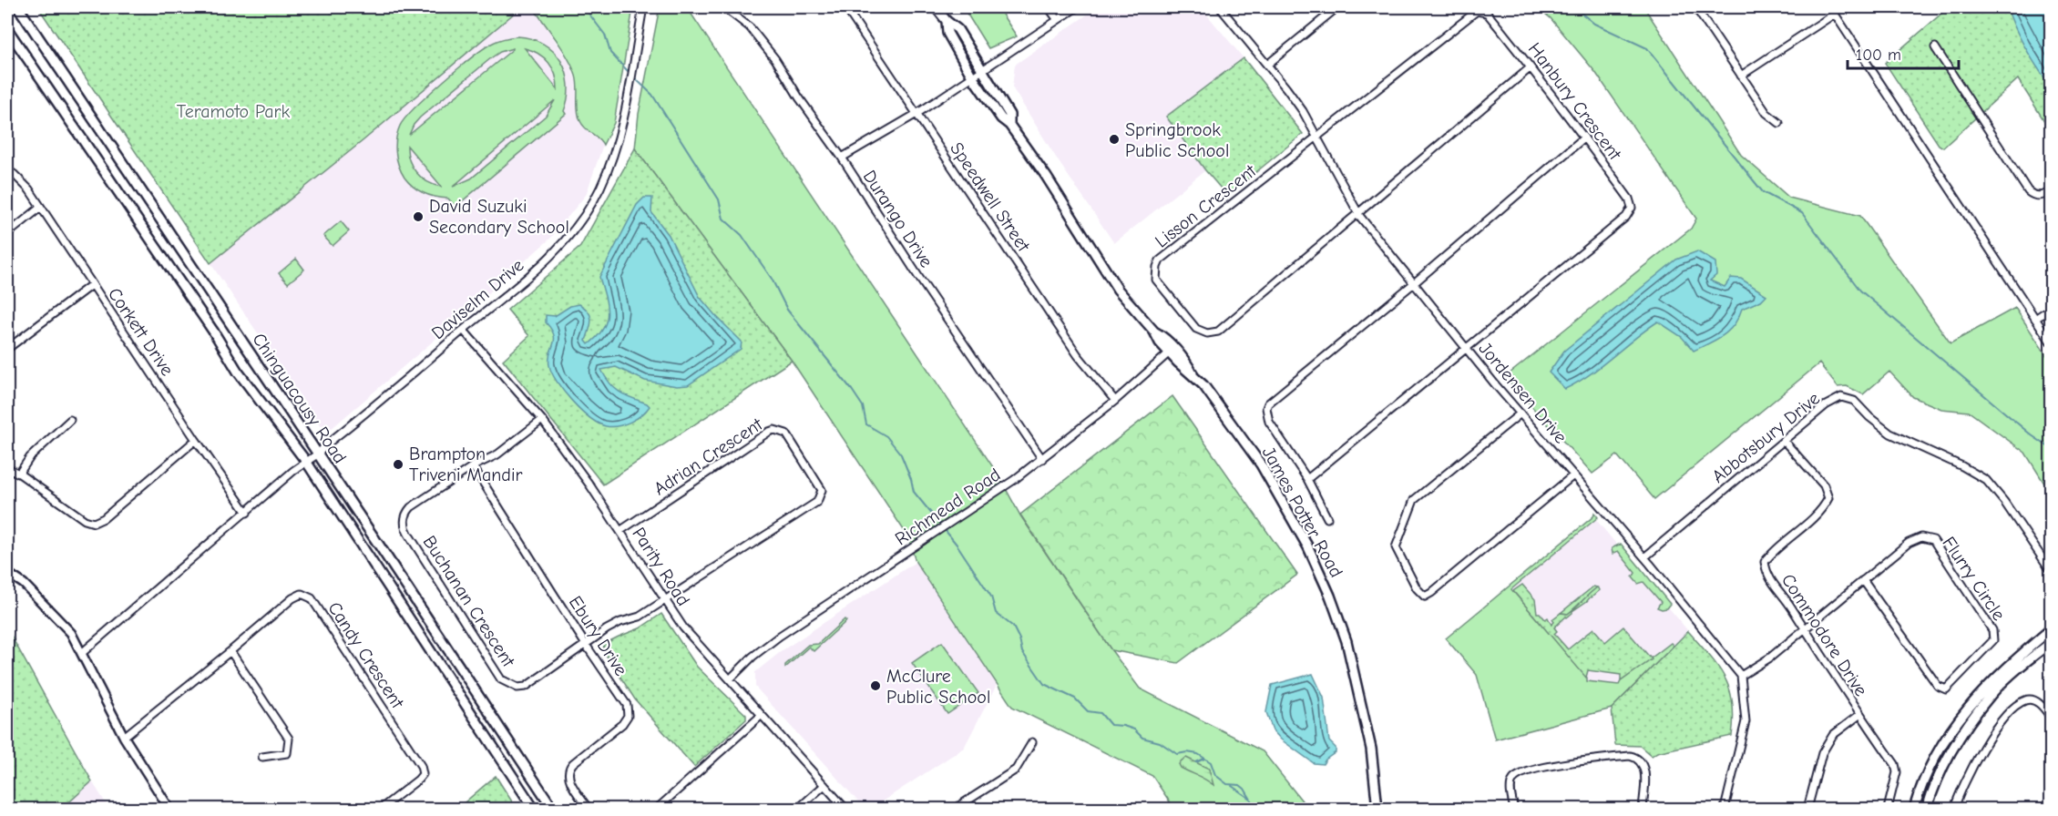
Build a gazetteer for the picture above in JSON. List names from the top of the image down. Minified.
{"streets":{"main road":["Chinguacousy Road","James Potter Road"],"street":["Hanbury Crescent","Speedwell Street","Lisson Crescent","Durango Drive","Daviselm Drive","Corkett Drive","Jordensen Drive","Abbotsbury Drive","Adrian Crescent","Richmead Road","Parity Road","Flurry Circle","Buchanan Crescent","Commodore Drive","Ebury Drive","Candy Crescent"]},"crossings":[["Hanbury Crescent","Lisson Crescent"],["Hanbury Crescent","Jordensen Drive"],["Speedwell Street","Richmead Road"],["Lisson Crescent","Jordensen Drive"],["Durango Drive","Richmead Road"],["Daviselm Drive","Corkett Drive"],["Daviselm Drive","Chinguacousy Road"],["Daviselm Drive","Parity Road"],["Jordensen Drive","Abbotsbury Drive"],["Jordensen Drive","Flurry Circle"],["Abbotsbury Drive","Commodore Drive"],["Adrian Crescent","Parity Road"],["Adrian Crescent","Buchanan Crescent"],["Richmead Road","James Potter Road"],["Richmead Road","Parity Road"],["Parity Road","Buchanan Crescent"],["Flurry Circle","Commodore Drive"],["Buchanan Crescent","Ebury Drive"]],"parks":["Teramoto Park"],"places":["Springbrook Public School","David Suzuki Secondary School","Brampton Triveni Mandir","McClure Public School"],"scale_bar":"100 m"}
